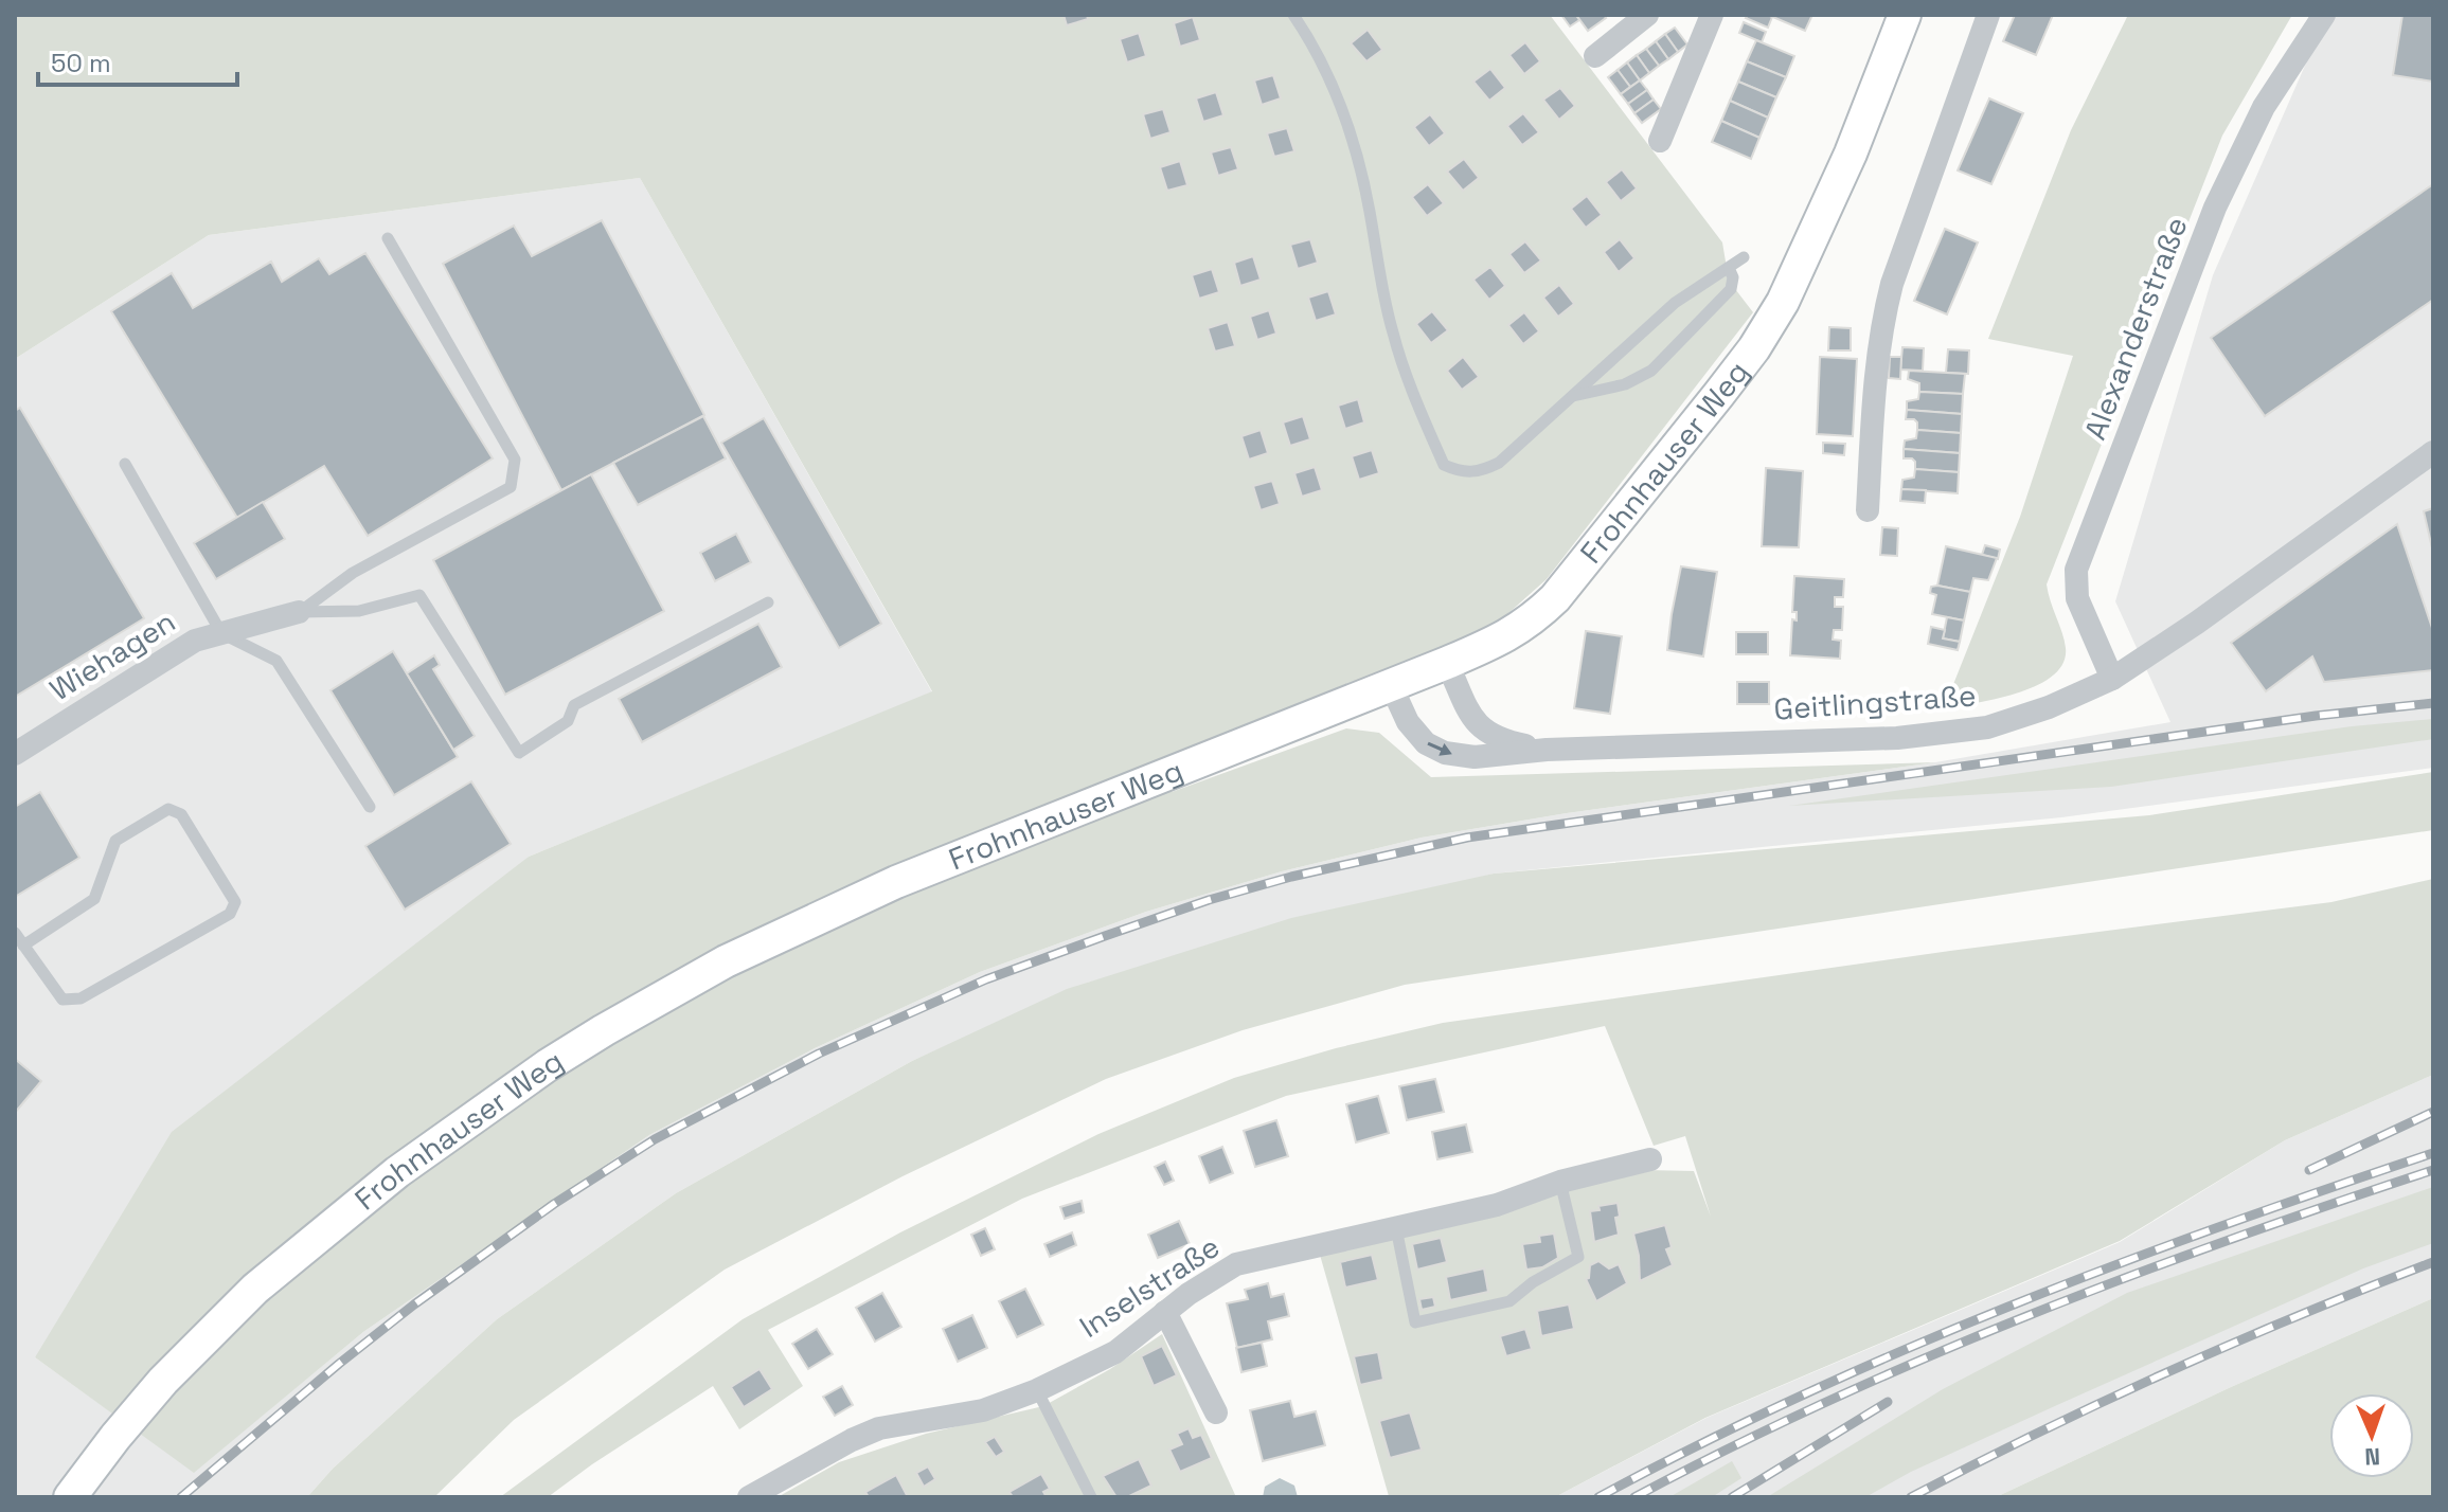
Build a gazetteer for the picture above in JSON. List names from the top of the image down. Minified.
{"streets":{"main road":["Frohnhauser Weg"],"street":["Alexanderstraße","Wiehagen","Geitlingstraße","Inselstraße"]},"crossings":[["Alexanderstraße","Geitlingstraße"],["Frohnhauser Weg","Geitlingstraße"]],"scale_bar":"50 m","north":"bottom"}
